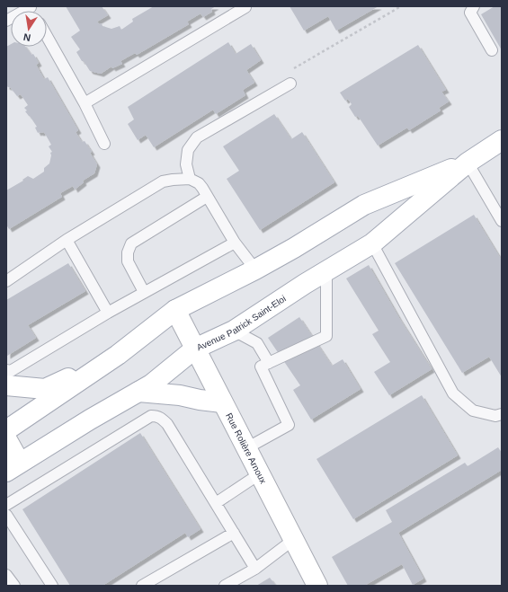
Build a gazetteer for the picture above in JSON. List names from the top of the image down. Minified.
{"streets":{"main road":["Avenue Patrick Saint-Eloi","Rue Rolière Arnoux"]},"crossings":[["Avenue Patrick Saint-Eloi","Rue Rolière Arnoux"]],"north":"bottom"}
